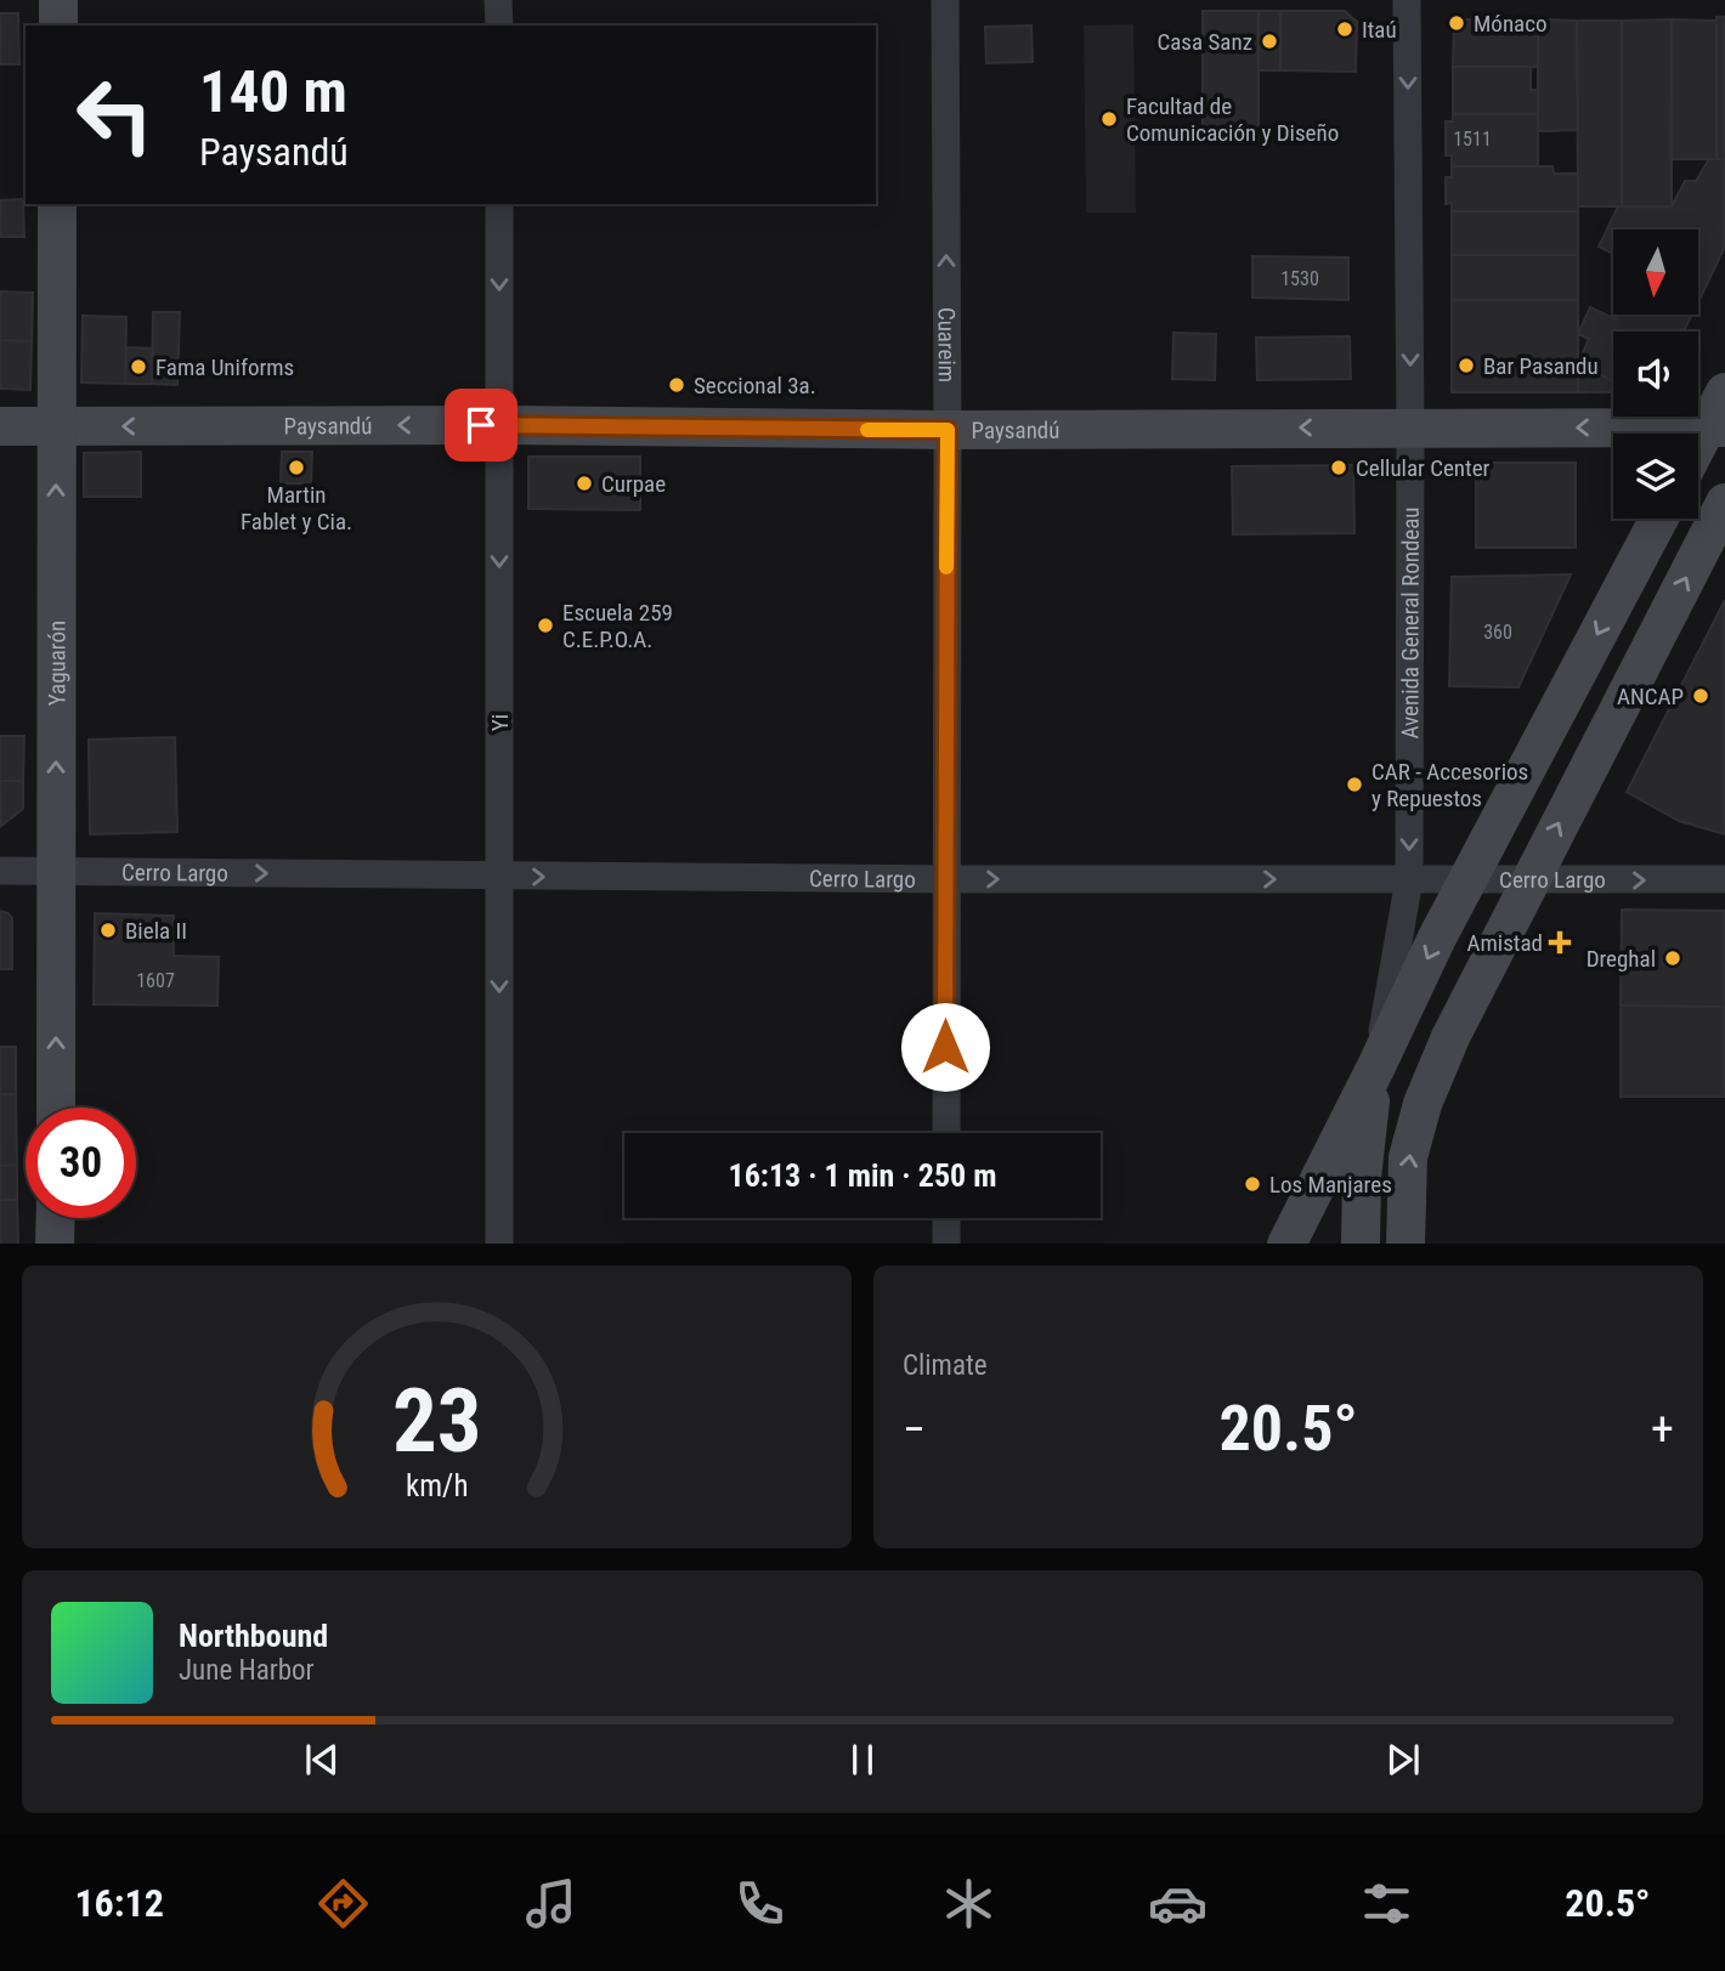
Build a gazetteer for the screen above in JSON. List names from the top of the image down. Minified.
{"streets":{"street":["Cuareim","Paysandú","Avenida General Rondeau","Yaguarón","Yi","Cerro Largo"]},"crossings":[["Cuareim","Paysandú"],["Cuareim","Cerro Largo"],["Paysandú","Avenida General Rondeau"],["Paysandú","Yaguarón"],["Paysandú","Yi"],["Avenida General Rondeau","Cerro Largo"],["Yaguarón","Cerro Largo"],["Yi","Cerro Largo"]],"one_way":["Cuareim","Paysandú","Avenida General Rondeau","Yaguarón","Yi","Cerro Largo"],"places":{"other":["Mónaco","Itaú","Casa Sanz","Facultad de Comunicación y Diseño","Bar Pasandu","Fama Uniforms","Seccional 3a.","Martin Fablet y Cia.","Cellular Center","Curpae","Escuela 259 C.E.P.O.A.","ANCAP","CAR - Accesorios y Repuestos","Biela II","Dreghal","Los Manjares"],"health":["Amistad"]},"house_numbers":["1511","1530","360","1607"],"north":"bottom","page":{"turn":["140 m","Paysandú"],"limit":"30","trip":"16:13 · 1 min · 250 m","tile":"Climate","heat":["−","20.5°","+"],"song":["Northbound","June Harbor"],"tabs":["16:12","20.5°"],"gauge":["23","km/h"]}}
